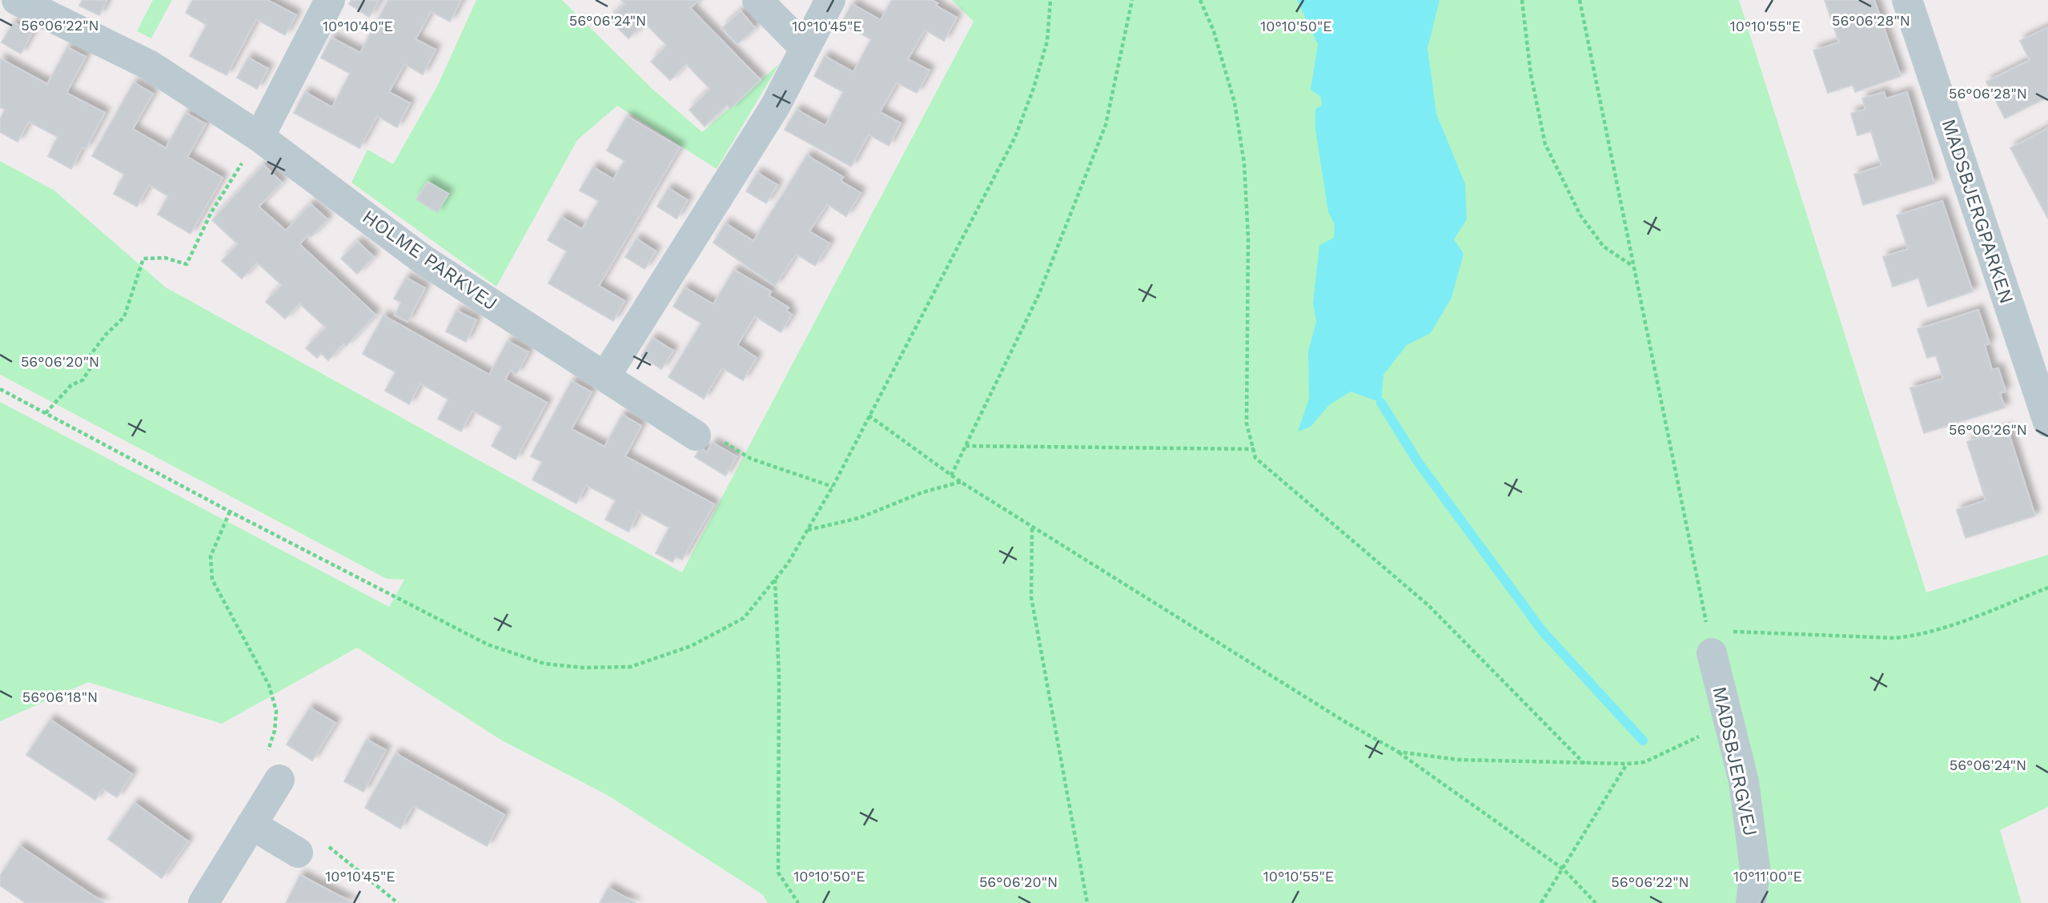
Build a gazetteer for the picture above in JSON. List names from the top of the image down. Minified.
{"streets":{"street":["MADSBJERGPARKEN","HOLME PARKVEJ","MADSBJERGVEJ"]},"coordinates":["56°06'28\"N","56°06'24\"N","56°06'22\"N","10°10'40\"E","10°10'45\"E","10°10'50\"E","10°10'55\"E","56°06'20\"N","56°06'26\"N","56°06'18\"N","10°11'00\"E"]}
